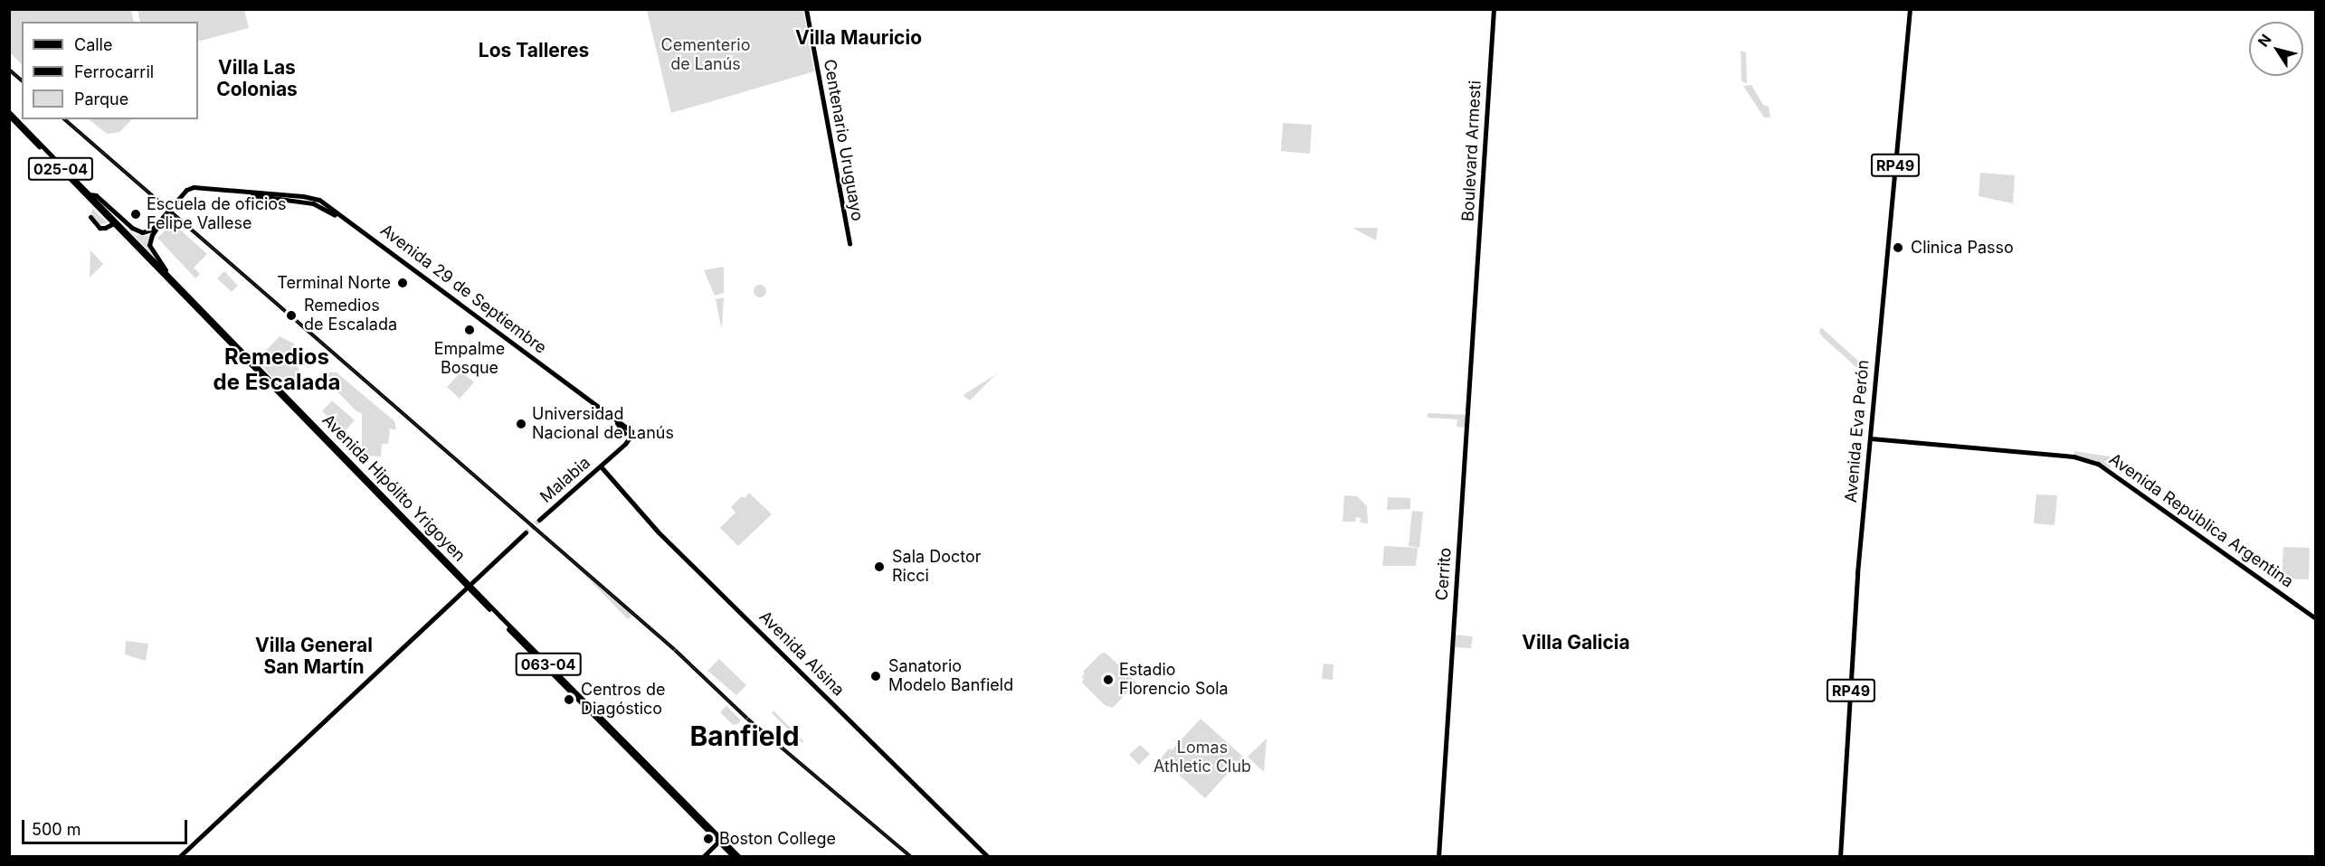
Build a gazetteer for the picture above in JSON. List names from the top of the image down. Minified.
{"streets":{"main road":["Centenario Uruguayo","Boulevard Armesti","RP49","025-04","Avenida 29 de Septiembre","Avenida Eva Perón","Malabia","Avenida Hipólito Yrigoyen","Avenida República Argentina","Cerrito","Avenida Alsina","063-04"]},"crossings":[["Boulevard Armesti","Cerrito"],["025-04","Avenida Hipólito Yrigoyen"],["Avenida 29 de Septiembre","Malabia"],["Avenida Eva Perón","Avenida República Argentina"],["Malabia","Avenida Alsina"]],"districts":["Villa Mauricio","Los Talleres","Villa Las Colonias","Remedios de Escalada","Villa Galicia","Villa General San Martín","Banfield"],"parks":["Cementerio de Lanús","Lomas Athletic Club"],"places":["Escuela de oficios Felipe Vallese","Clinica Passo","Terminal Norte","Remedios de Escalada","Empalme Bosque","Universidad Nacional de Lanús","Sala Doctor Ricci","Sanatorio Modelo Banfield","Estadio Florencio Sola","Centros de Diagóstico","Boston College"],"legend":["Calle","Ferrocarril","Parque"],"scale_bar":"500 m","north":"top left"}
